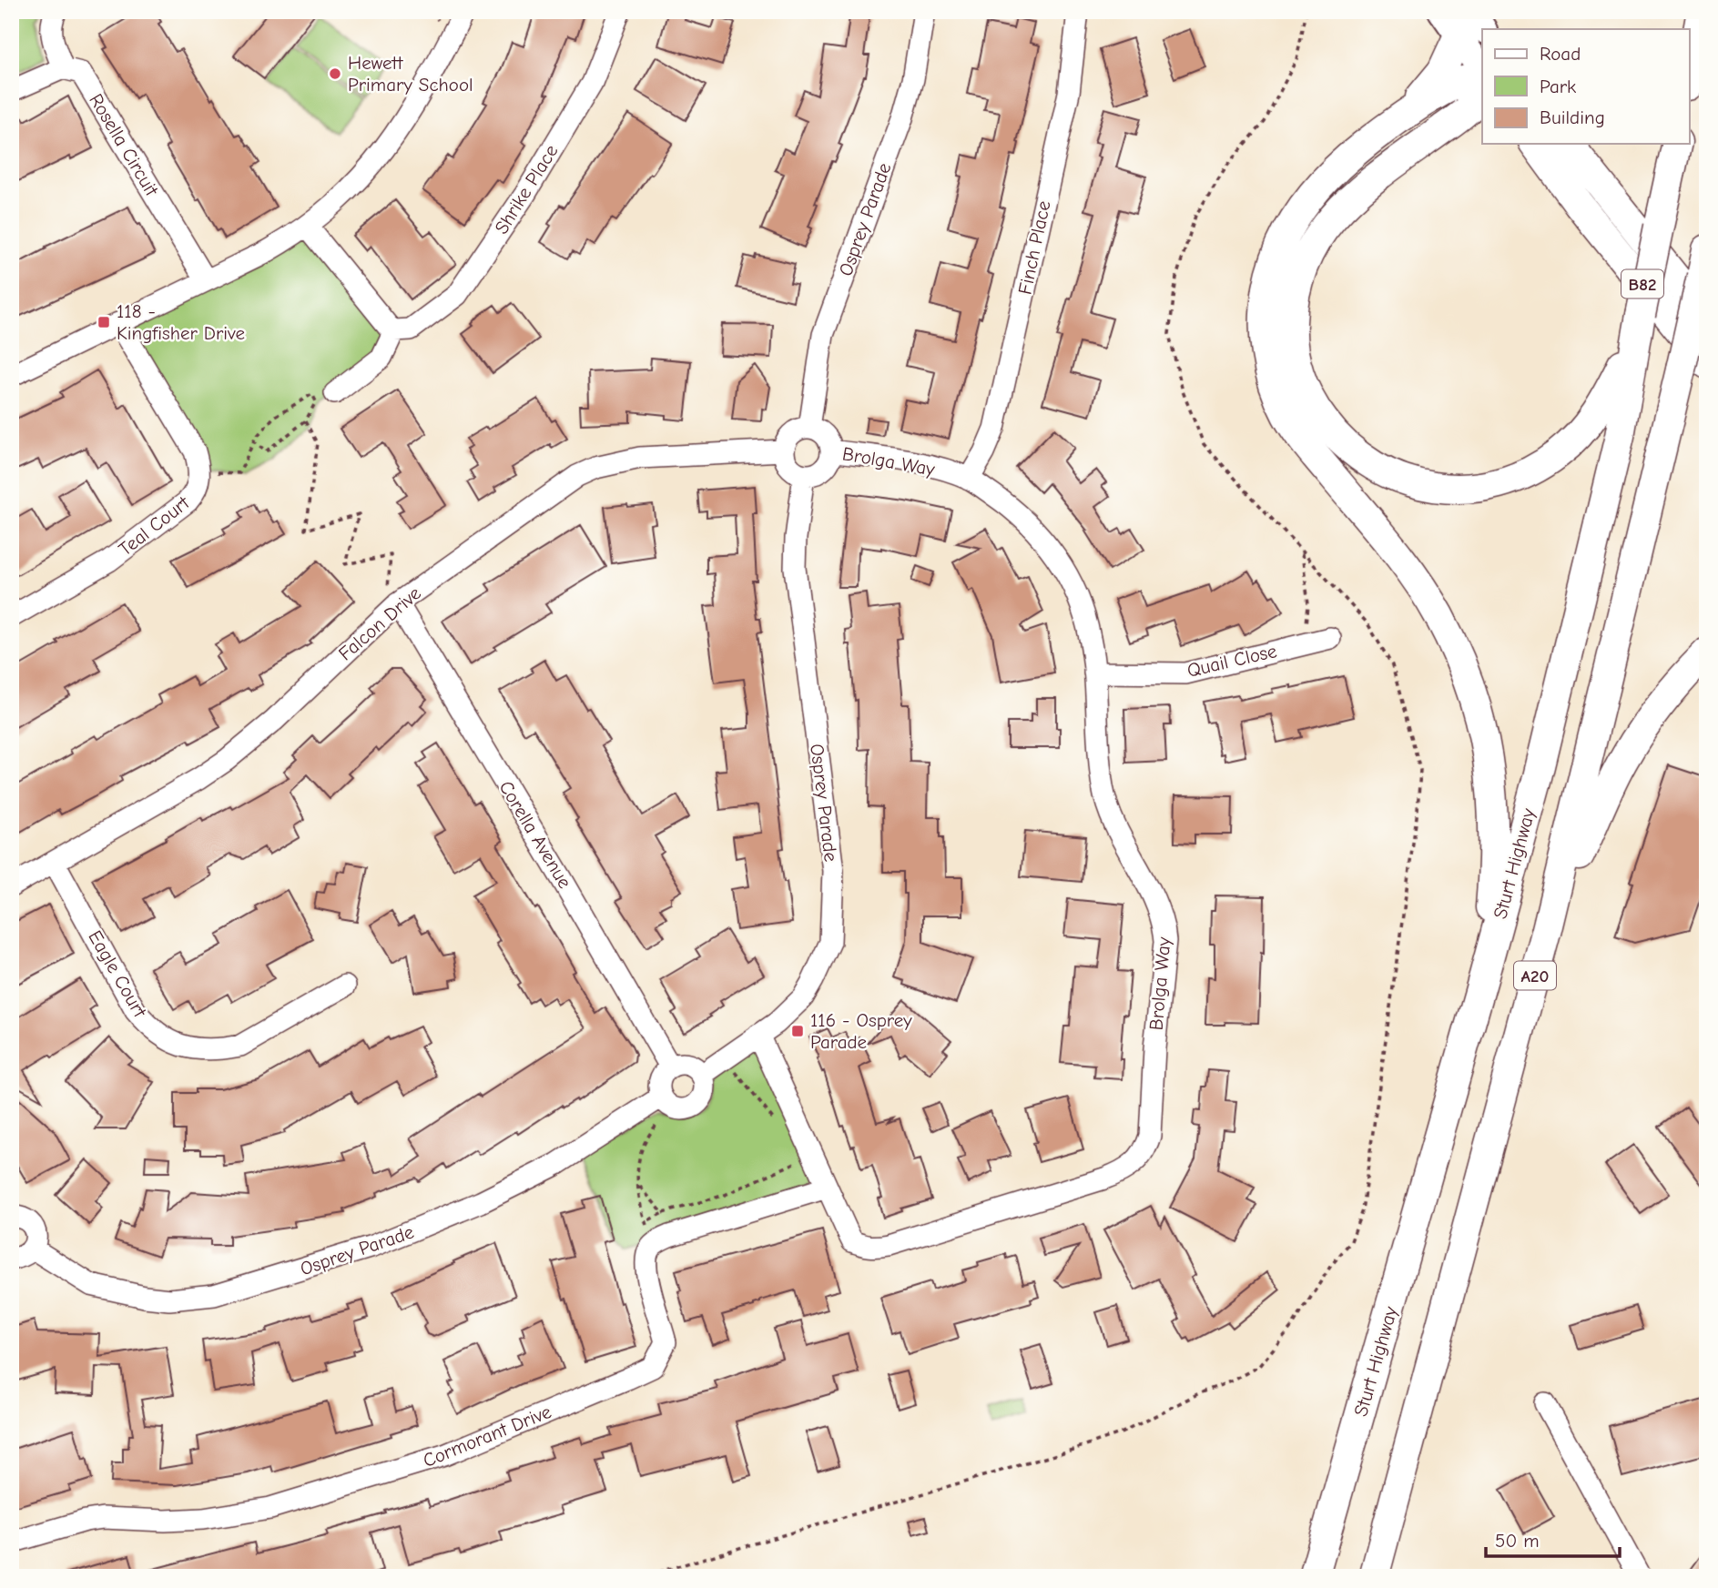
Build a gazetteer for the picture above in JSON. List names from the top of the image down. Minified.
{"streets":{"highway":["B82","Sturt Highway","A20"],"street":["Rosella Circuit","Shrike Place","Osprey Parade","Finch Place","Brolga Way","Teal Court","Falcon Drive","Quail Close","Corella Avenue","Eagle Court","Cormorant Drive"]},"crossings":[["Osprey Parade","Brolga Way"],["Osprey Parade","Falcon Drive"],["Osprey Parade","Corella Avenue"],["Finch Place","Brolga Way"],["B82","A20"],["Brolga Way","Falcon Drive"],["Brolga Way","Quail Close"],["Brolga Way","Cormorant Drive"],["Falcon Drive","Corella Avenue"],["Falcon Drive","Eagle Court"]],"places":{"other":["Hewett Primary School"],"transit":["118 - Kingfisher Drive","116 - Osprey Parade"]},"legend":["Road","Park","Building"],"scale_bar":"50 m"}
